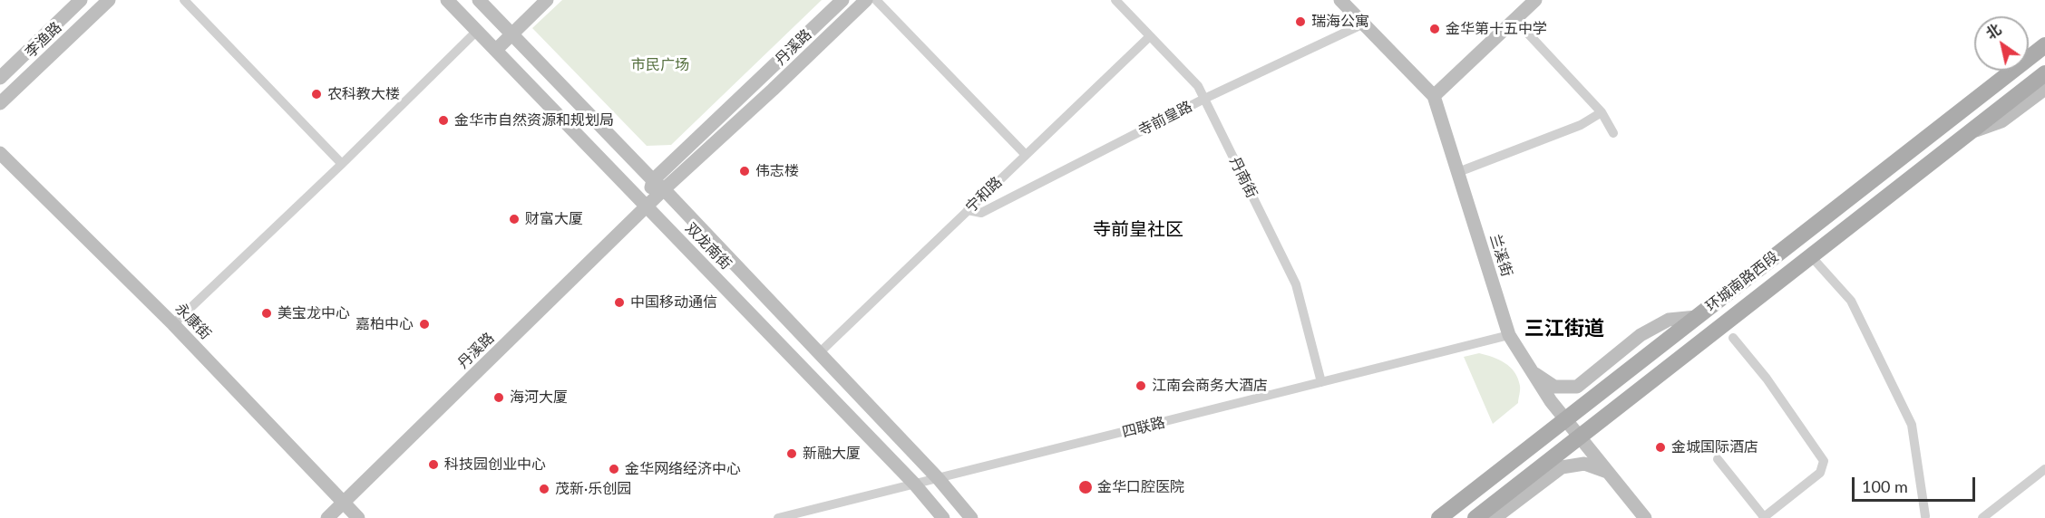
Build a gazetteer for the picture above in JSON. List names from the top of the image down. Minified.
{"streets":{"main road":["李渔路","丹溪路","双龙南街","兰溪街","环城南路西段","永康街"],"street":["寺前皇路","丹南街","宁和路","四联路"]},"crossings":[["丹溪路","双龙南街"],["丹溪路","永康街"],["寺前皇路","丹南街"],["寺前皇路","宁和路"],["寺前皇路","兰溪街"],["丹南街","宁和路"],["丹南街","四联路"],["宁和路","双龙南街"],["双龙南街","四联路"],["兰溪街","环城南路西段"],["兰溪街","四联路"]],"districts":["寺前皇社区","三江街道"],"parks":["市民广场"],"places":["瑞海公寓","金华第十五中学","农科教大楼","金华市自然资源和规划局","伟志楼","财富大厦","中国移动通信","美宝龙中心","嘉柏中心","江南会商务大酒店","海河大厦","金城国际酒店","新融大厦","科技园创业中心","金华网络经济中心","金华口腔医院","茂新·乐创园"],"scale_bar":"100 m","north":"top left"}
